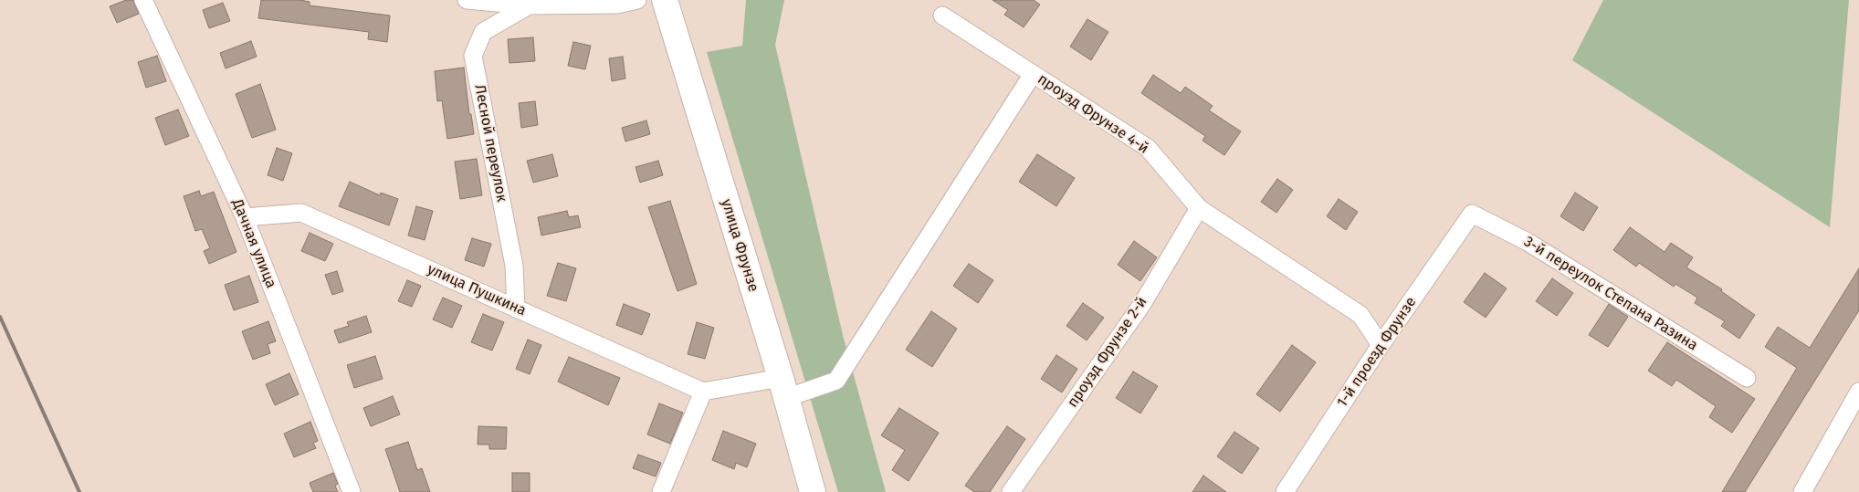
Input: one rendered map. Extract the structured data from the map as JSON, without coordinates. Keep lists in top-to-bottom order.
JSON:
{
  "streets": {
    "street": [
      "проузд Фрунзе 4-й",
      "Лесной переулок",
      "Дачная улица",
      "улица Фрунзе",
      "улица Пушкина",
      "3-й переулок Степана Разина",
      "проузд Фрунзе 2-й",
      "1-й проезд Фрунзе"
    ]
  },
  "crossings": [
    ["проузд Фрунзе 4-й", "проузд Фрунзе 2-й"],
    ["проузд Фрунзе 4-й", "1-й проезд Фрунзе"],
    ["Лесной переулок", "улица Пушкина"],
    ["Дачная улица", "улица Пушкина"],
    ["3-й переулок Степана Разина", "1-й проезд Фрунзе"]
  ]
}
